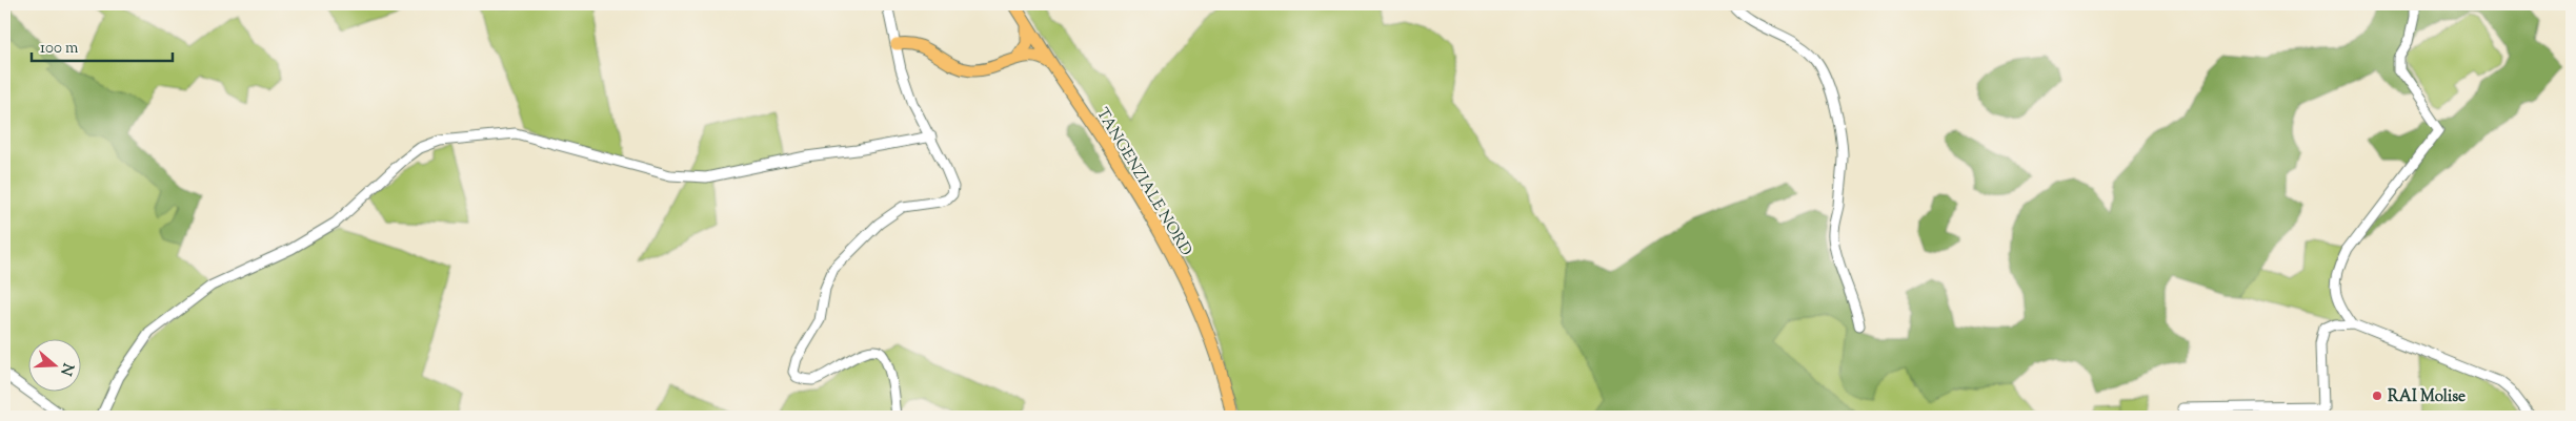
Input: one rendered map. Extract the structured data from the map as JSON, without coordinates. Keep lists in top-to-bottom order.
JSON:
{
  "streets": {
    "main road": ["TANGENZIALE NORD"]
  },
  "places": ["RAI Molise"],
  "scale_bar": "100 m",
  "north": "right"
}
